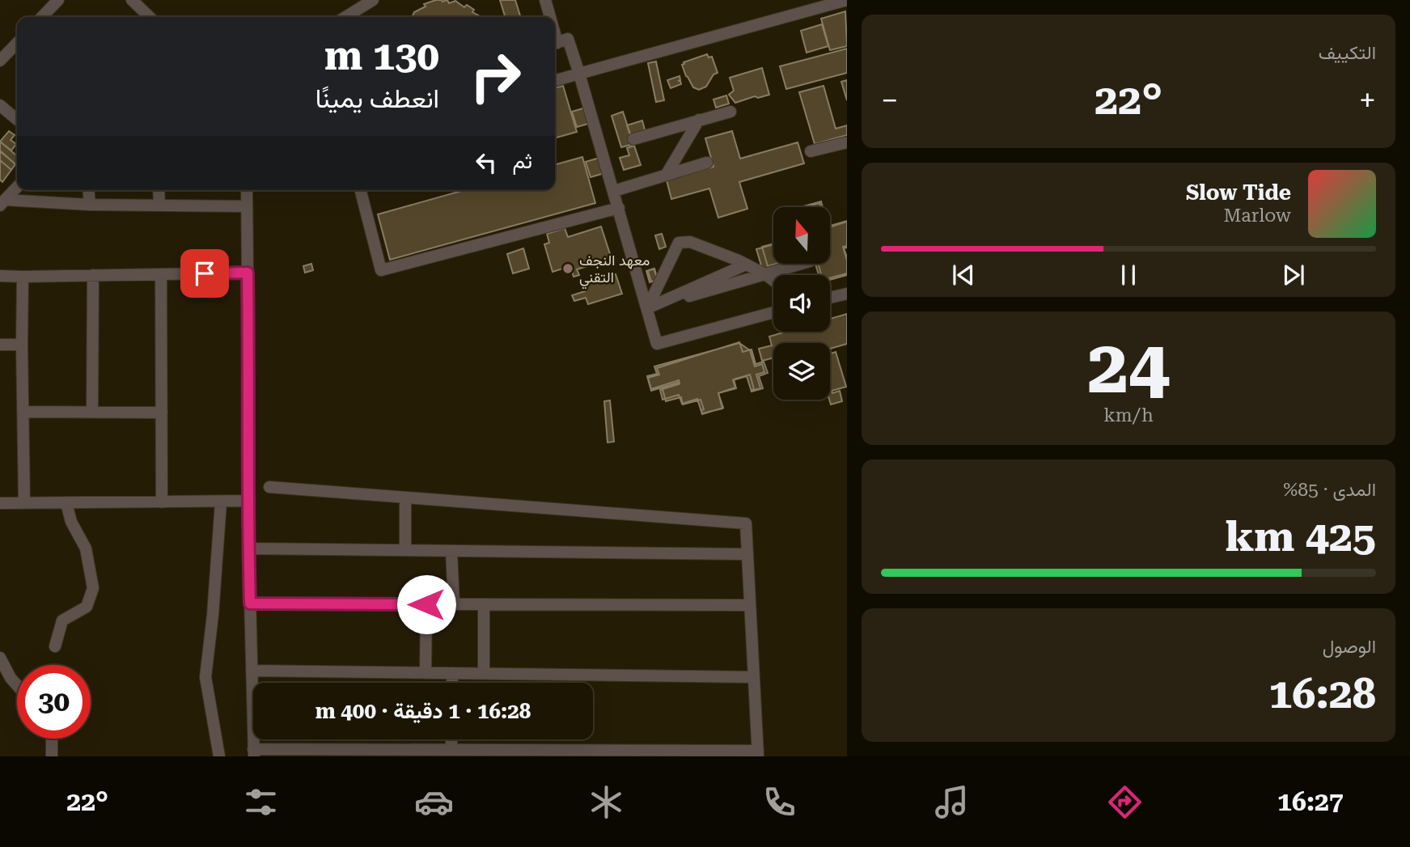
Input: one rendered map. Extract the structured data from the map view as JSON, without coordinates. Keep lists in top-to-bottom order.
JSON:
{
  "places": ["معهد النجف التقني"],
  "north": "top",
  "page": {
    "tile": [
      "التكييف",
      ["24", "km/h"],
      ["المدى · 85%", "425 km"],
      ["الوصول", "16:28"]
    ],
    "turn": ["130 m", "انعطف يمينًا"],
    "heat": ["−", "22°", "+"],
    "then": "ثم",
    "song": ["Slow Tide", "Marlow"],
    "limit": "30",
    "trip": "16:28 · 1 دقيقة · 400 m",
    "tabs": ["16:27", "22°"]
  }
}
